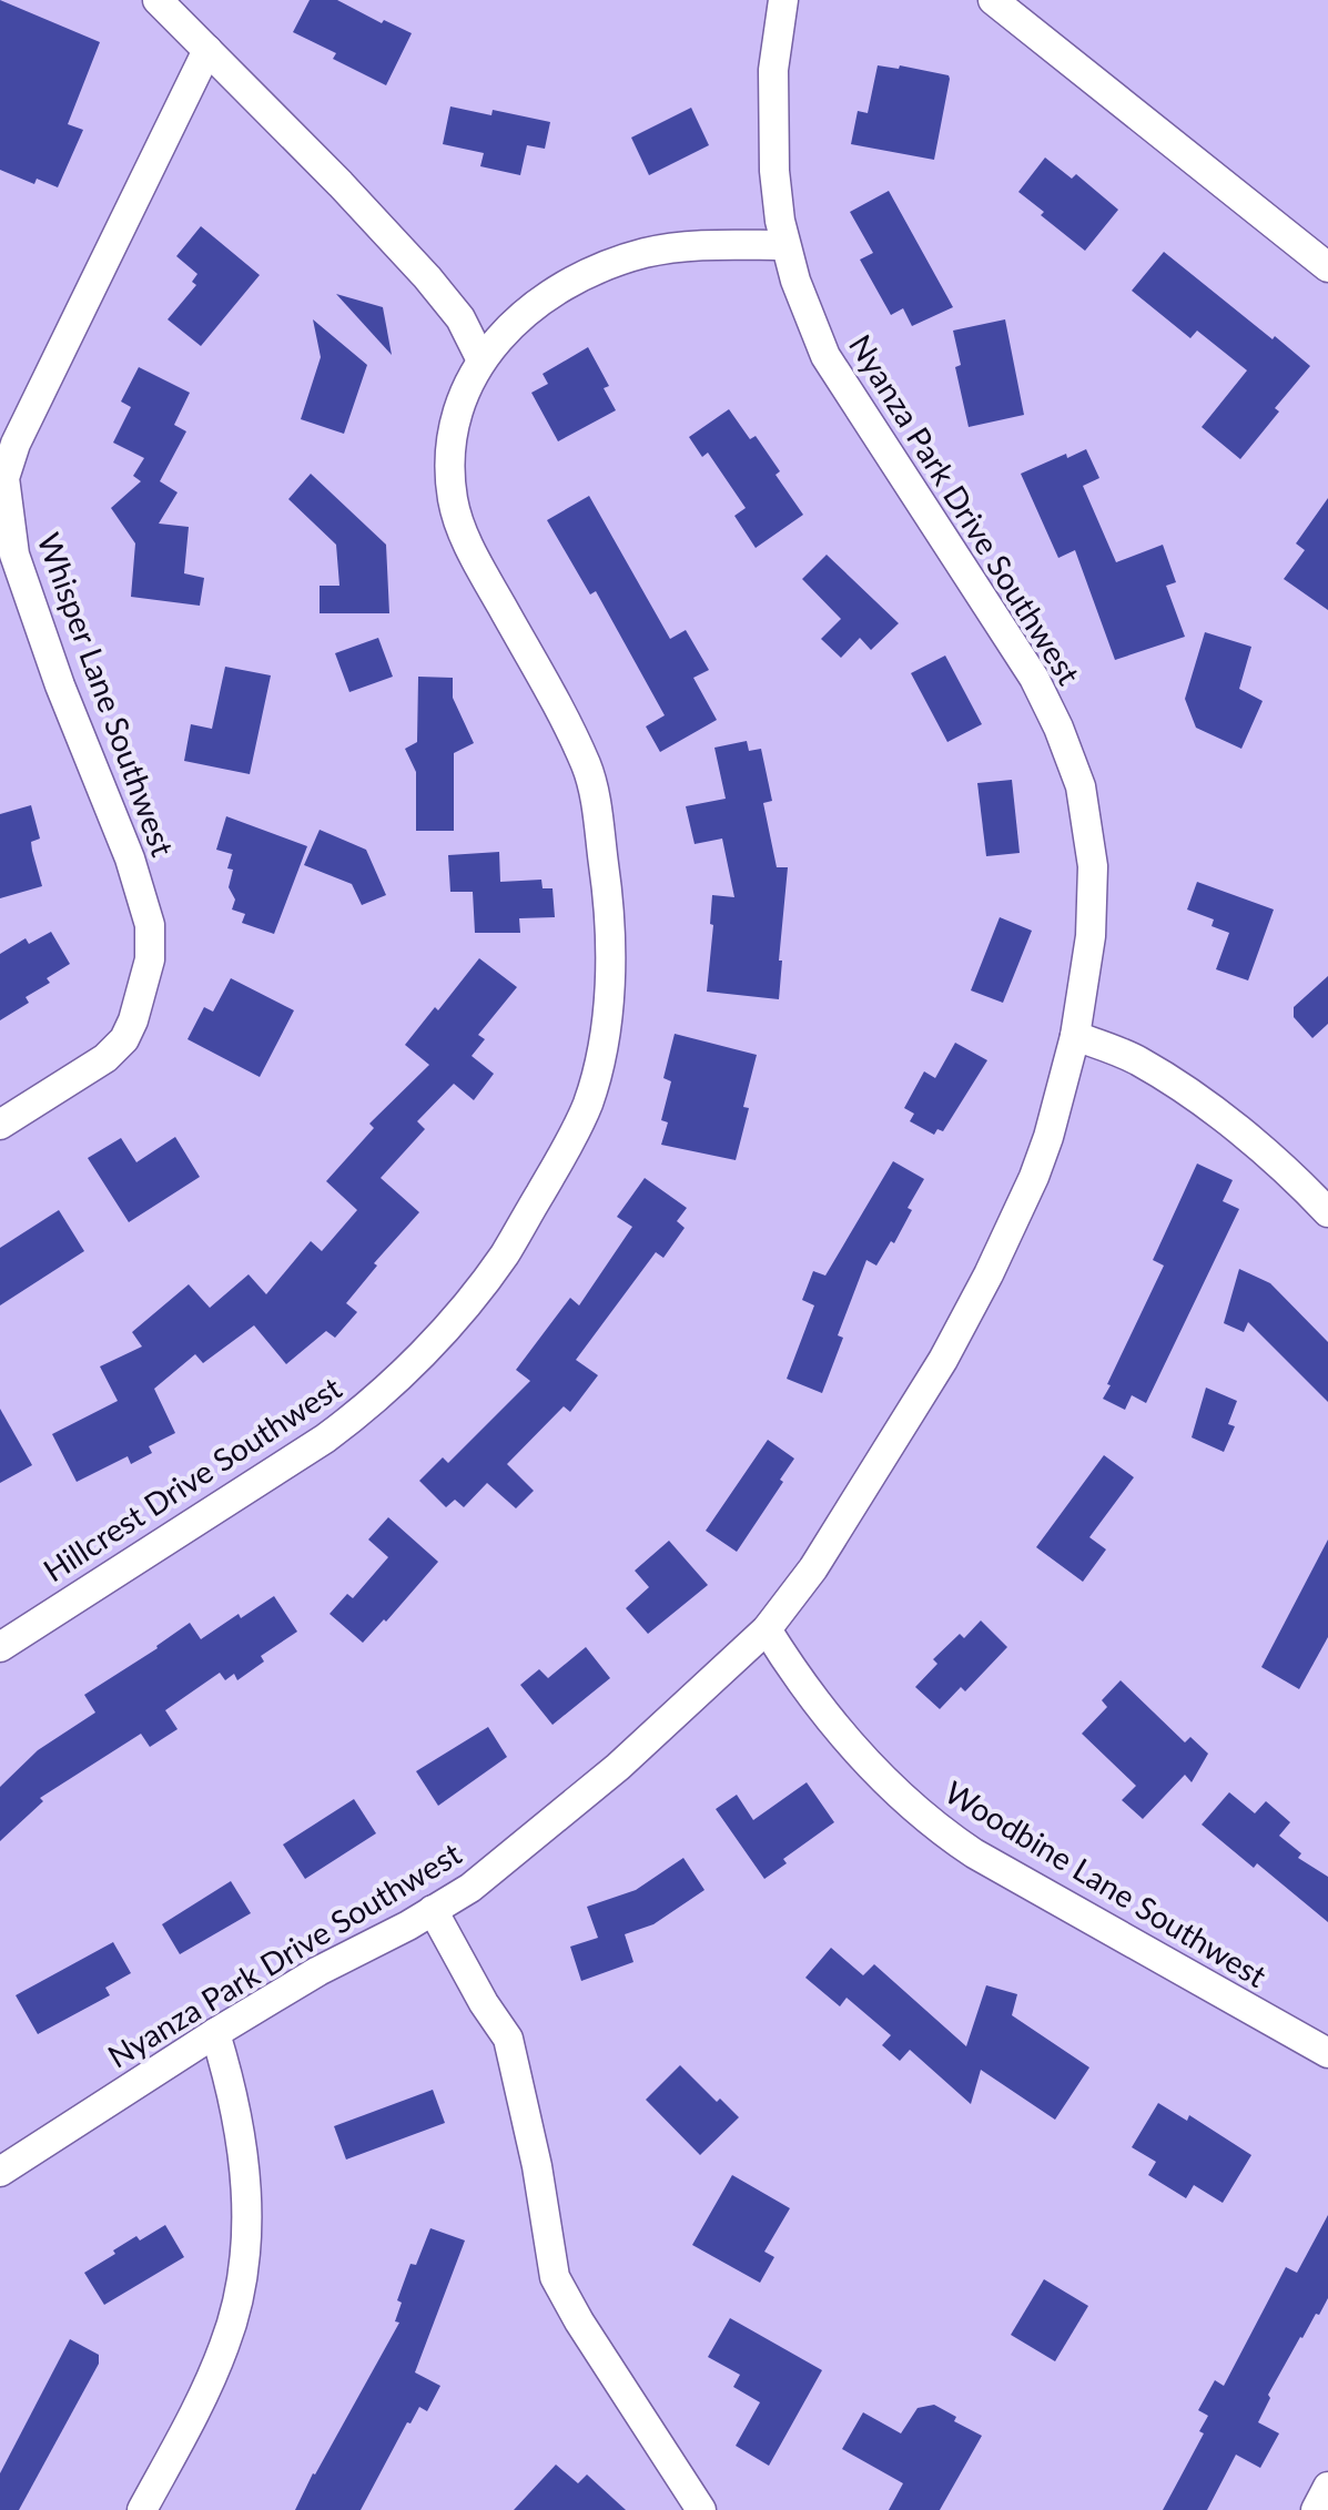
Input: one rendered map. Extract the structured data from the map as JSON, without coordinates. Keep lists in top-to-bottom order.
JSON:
{
  "streets": {
    "street": [
      "Nyanza Park Drive Southwest",
      "Whisper Lane Southwest",
      "Hillcrest Drive Southwest",
      "Woodbine Lane Southwest"
    ]
  },
  "crossings": [
    ["Nyanza Park Drive Southwest", "Hillcrest Drive Southwest"],
    ["Nyanza Park Drive Southwest", "Woodbine Lane Southwest"]
  ]
}
